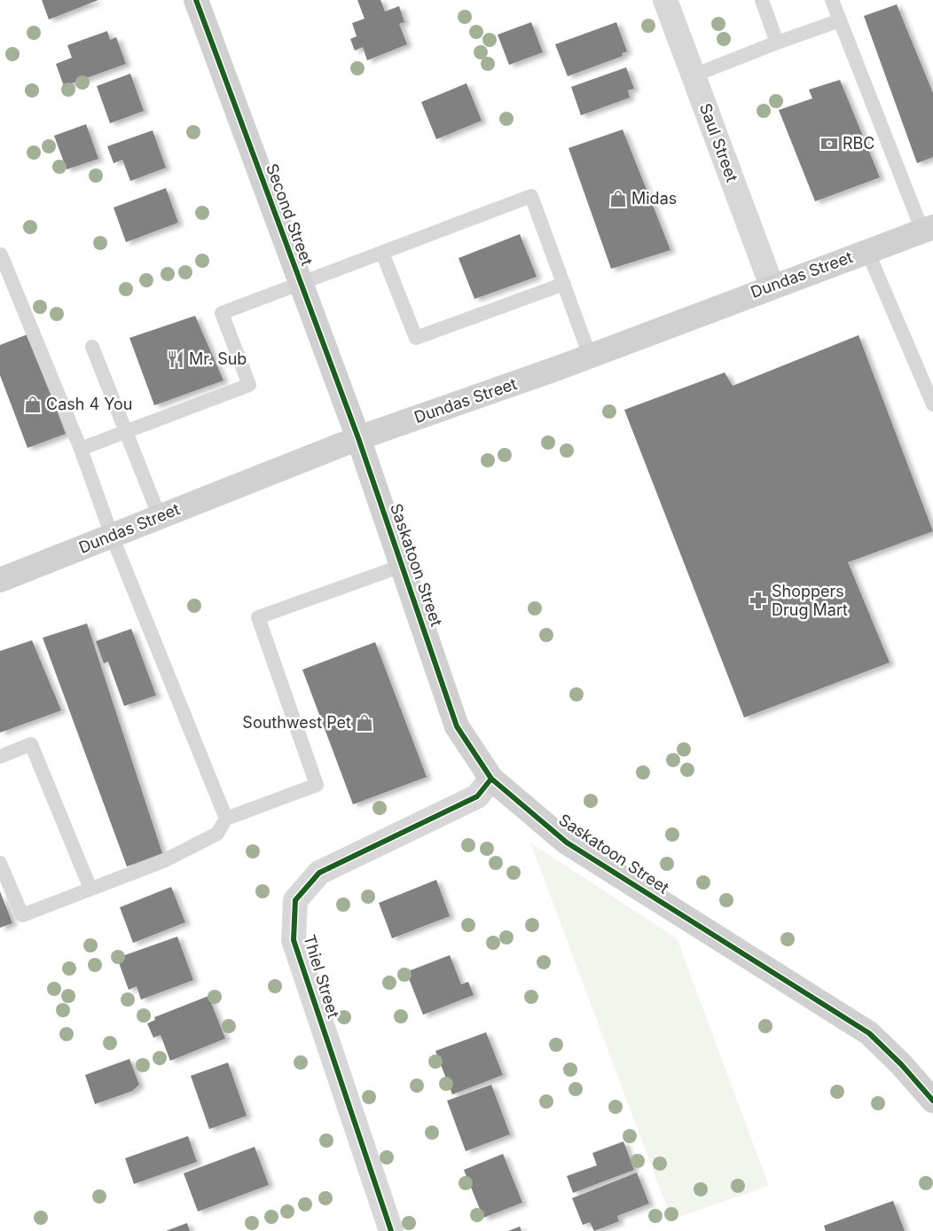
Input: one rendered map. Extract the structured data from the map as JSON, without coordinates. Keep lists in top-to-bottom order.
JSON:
{
  "streets": {
    "street": [
      "Saul Street",
      "Second Street",
      "Dundas Street",
      "Saskatoon Street",
      "Thiel Street"
    ]
  },
  "crossings": [
    ["Saul Street", "Dundas Street"],
    ["Second Street", "Dundas Street"],
    ["Second Street", "Saskatoon Street"],
    ["Dundas Street", "Saskatoon Street"],
    ["Saskatoon Street", "Thiel Street"]
  ],
  "places": {
    "bank": ["RBC"],
    "shop": ["Midas", "Cash 4 You", "Southwest Pet"],
    "restaurant": ["Mr. Sub"],
    "pharmacy": ["Shoppers Drug Mart"]
  }
}
